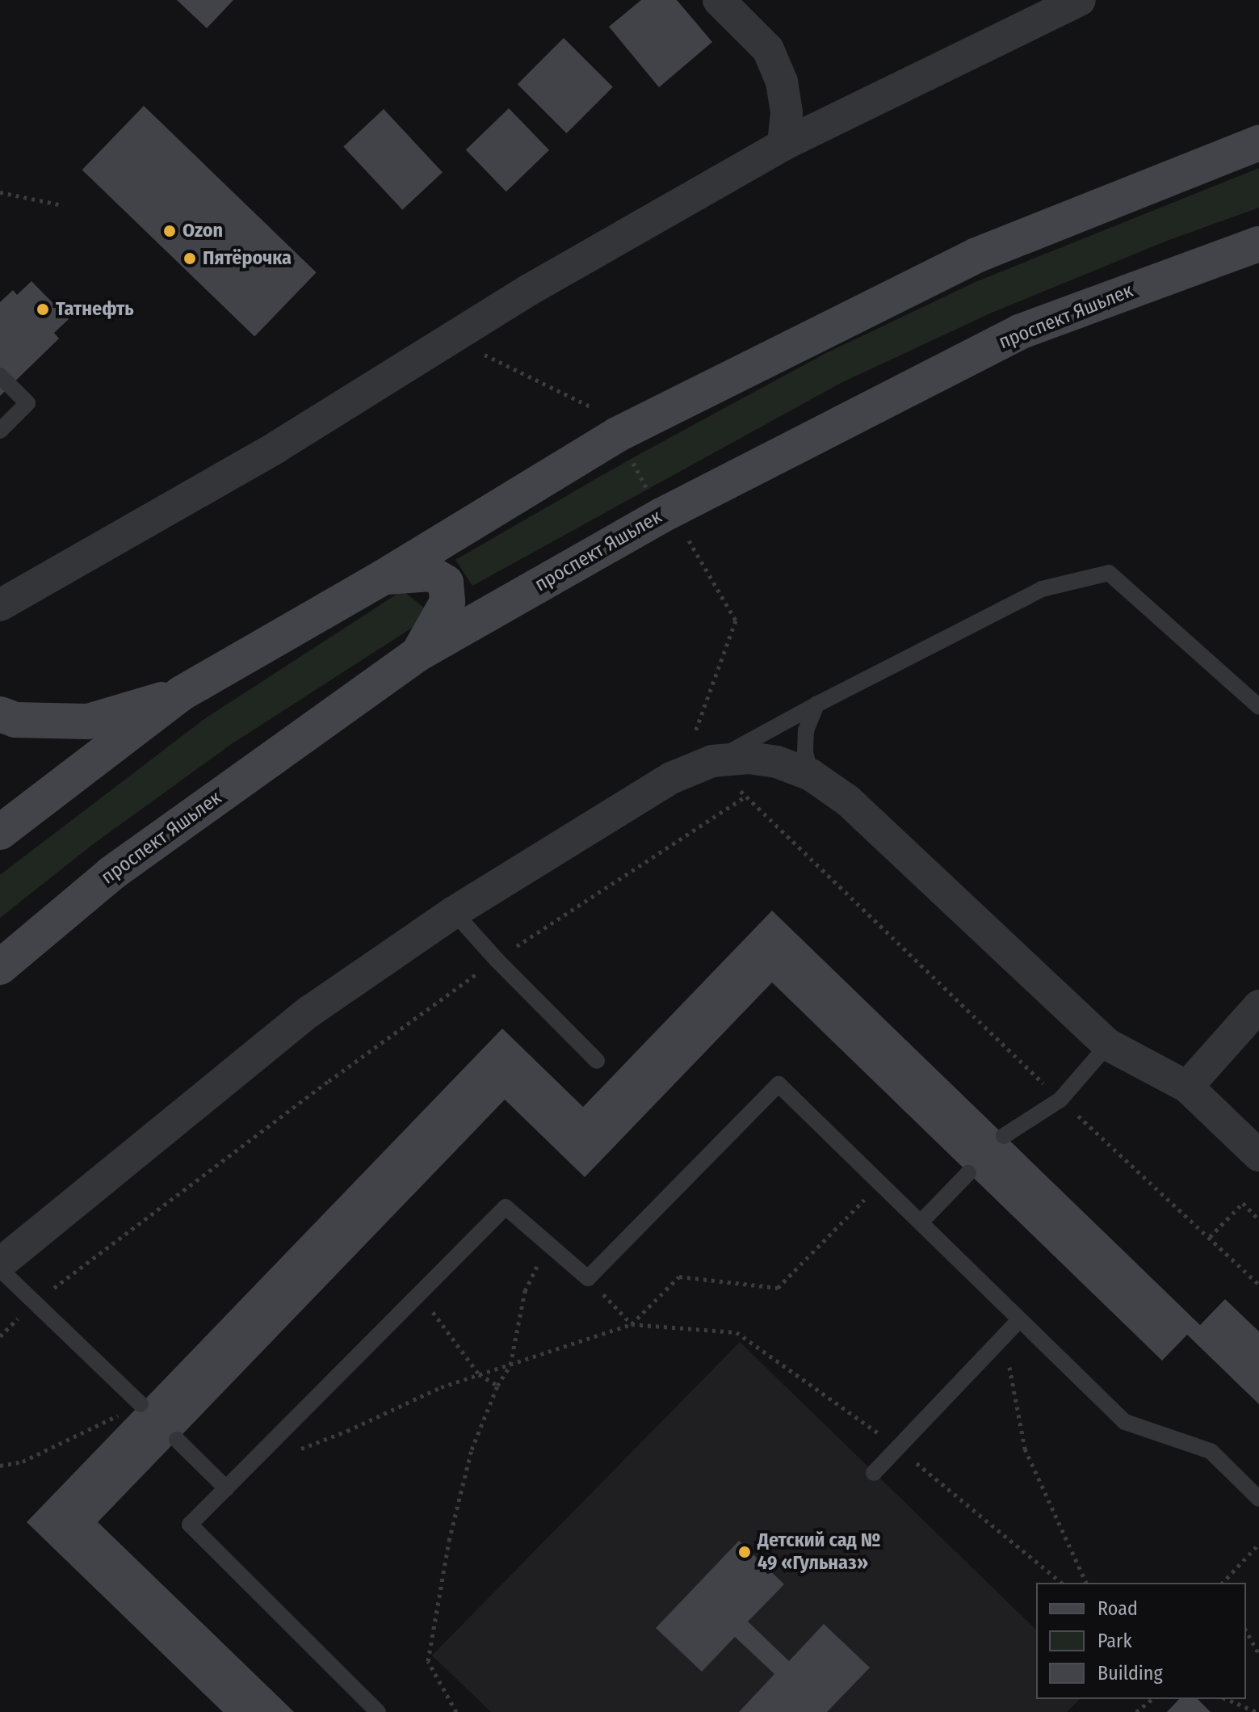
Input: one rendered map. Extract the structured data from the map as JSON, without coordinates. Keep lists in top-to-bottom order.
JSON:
{
  "streets": {
    "main road": ["проспект Яшьлек"]
  },
  "places": [
    "Ozon",
    "Пятёрочка",
    "Татнефть",
    "Детский сад № 49 «Гульназ»"
  ],
  "legend": ["Road", "Park", "Building"]
}
